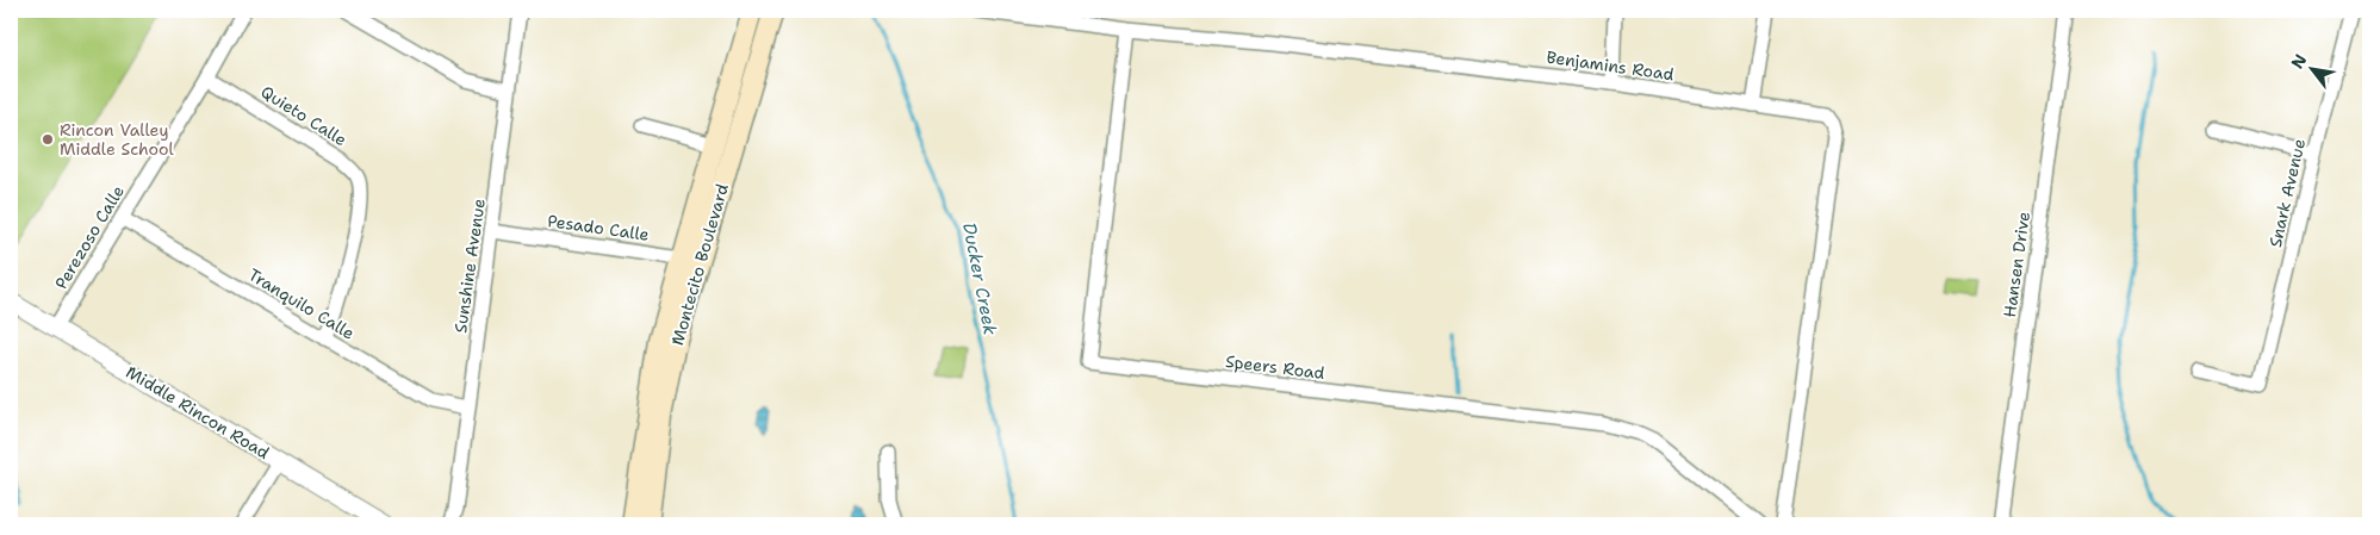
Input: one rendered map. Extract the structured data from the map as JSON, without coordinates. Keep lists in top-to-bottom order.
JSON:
{
  "streets": {
    "main road": ["Montecito Boulevard"],
    "street": [
      "Benjamins Road",
      "Quieto Calle",
      "Snark Avenue",
      "Pesado Calle",
      "Perezoso Calle",
      "Hansen Drive",
      "Sunshine Avenue",
      "Tranquilo Calle",
      "Speers Road",
      "Middle Rincon Road"
    ]
  },
  "crossings": [
    ["Benjamins Road", "Speers Road"],
    ["Quieto Calle", "Perezoso Calle"],
    ["Quieto Calle", "Tranquilo Calle"],
    ["Pesado Calle", "Montecito Boulevard"],
    ["Pesado Calle", "Sunshine Avenue"],
    ["Perezoso Calle", "Tranquilo Calle"],
    ["Perezoso Calle", "Middle Rincon Road"],
    ["Sunshine Avenue", "Tranquilo Calle"]
  ],
  "water": ["Ducker Creek"],
  "places": ["Rincon Valley Middle School"],
  "north": "top left"
}
